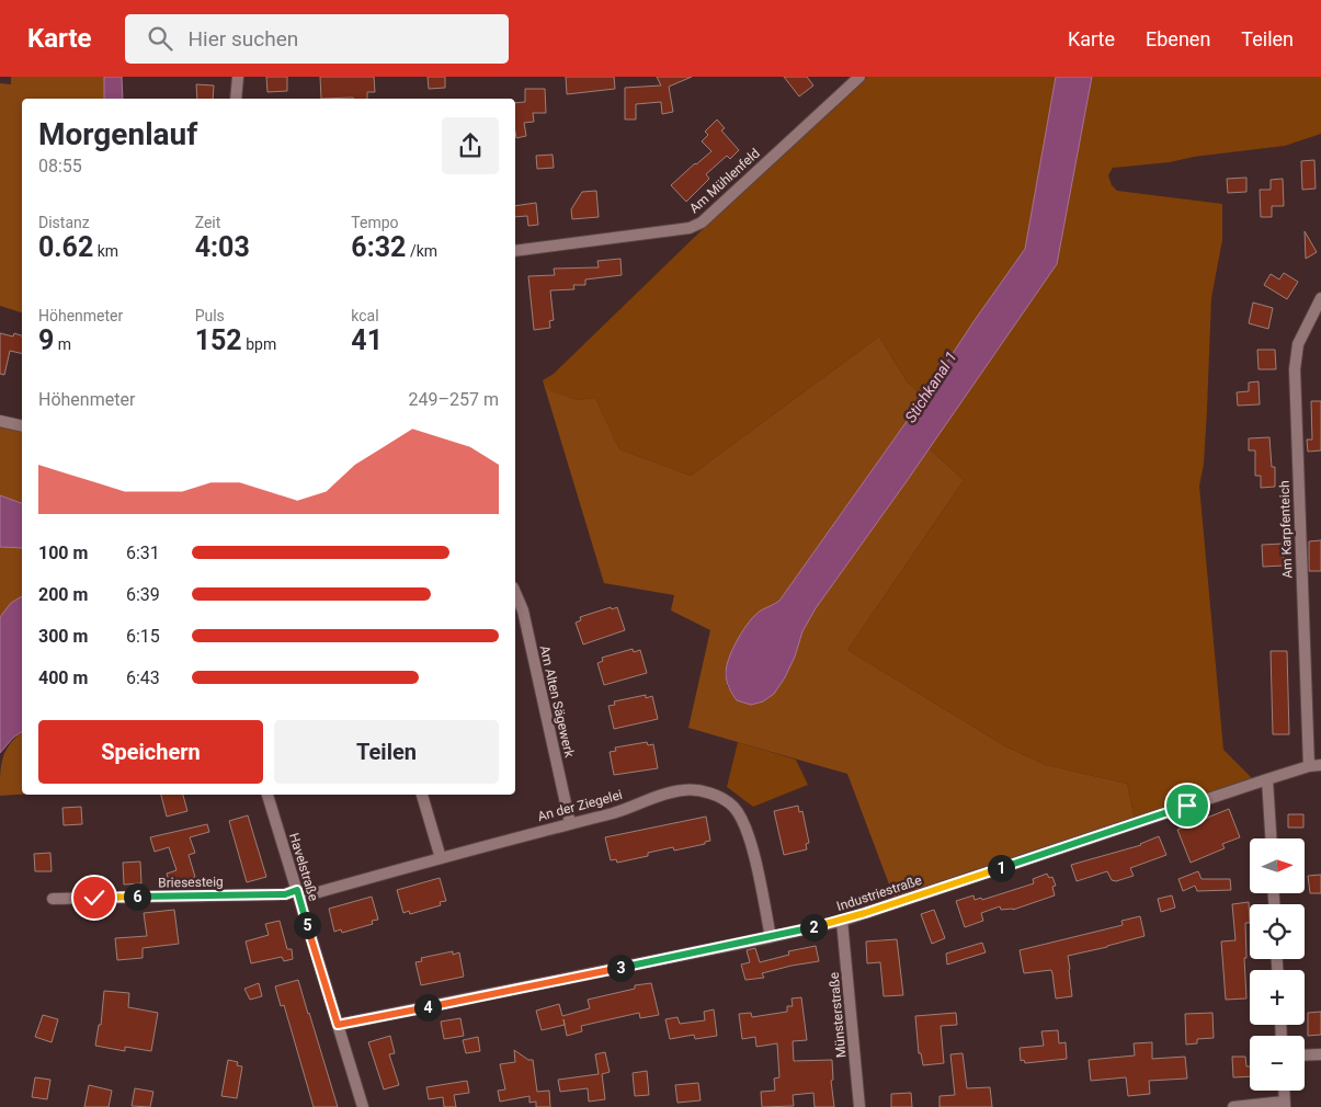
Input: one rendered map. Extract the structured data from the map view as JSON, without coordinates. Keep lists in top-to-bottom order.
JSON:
{
  "streets": {
    "street": [
      "Am Mühlenfeld",
      "Am Karpfenteich",
      "Am Alten Sägewerk",
      "An der Ziegelei",
      "Havelstraße",
      "Briesesteig",
      "Industriestraße",
      "Münsterstraße"
    ]
  },
  "crossings": [
    ["Am Karpfenteich", "Industriestraße"],
    ["Am Alten Sägewerk", "An der Ziegelei"],
    ["An der Ziegelei", "Havelstraße"],
    ["An der Ziegelei", "Briesesteig"],
    ["An der Ziegelei", "Industriestraße"],
    ["Havelstraße", "Briesesteig"],
    ["Havelstraße", "Industriestraße"],
    ["Industriestraße", "Münsterstraße"]
  ],
  "water": ["Stichkanal 1"],
  "north": "right",
  "page": {
    "header": "Karte",
    "search": "Hier suchen",
    "nav": ["Karte", "Ebenen", "Teilen"],
    "heading": ["Morgenlauf", "08:55"],
    "stats": [
      ["Distanz", "0.62 km"],
      ["Zeit", "4:03"],
      ["Tempo", "6:32 /km"],
      ["Höhenmeter", "9 m"],
      ["Puls", "152 bpm"],
      ["kcal", "41"]
    ],
    "chart": ["Höhenmeter", "249–257 m"],
    "list": [
      {
        "name": "100 m",
        "note": "6:31"
      },
      {
        "name": "200 m",
        "note": "6:39"
      },
      {
        "name": "300 m",
        "note": "6:15"
      },
      {
        "name": "400 m",
        "note": "6:43"
      }
    ],
    "buttons": ["Speichern", "Teilen"],
    "map_buttons": ["+", "−"],
    "pins": [
      "1",
      "6",
      "5",
      "2",
      "3",
      "4"
    ]
  }
}
